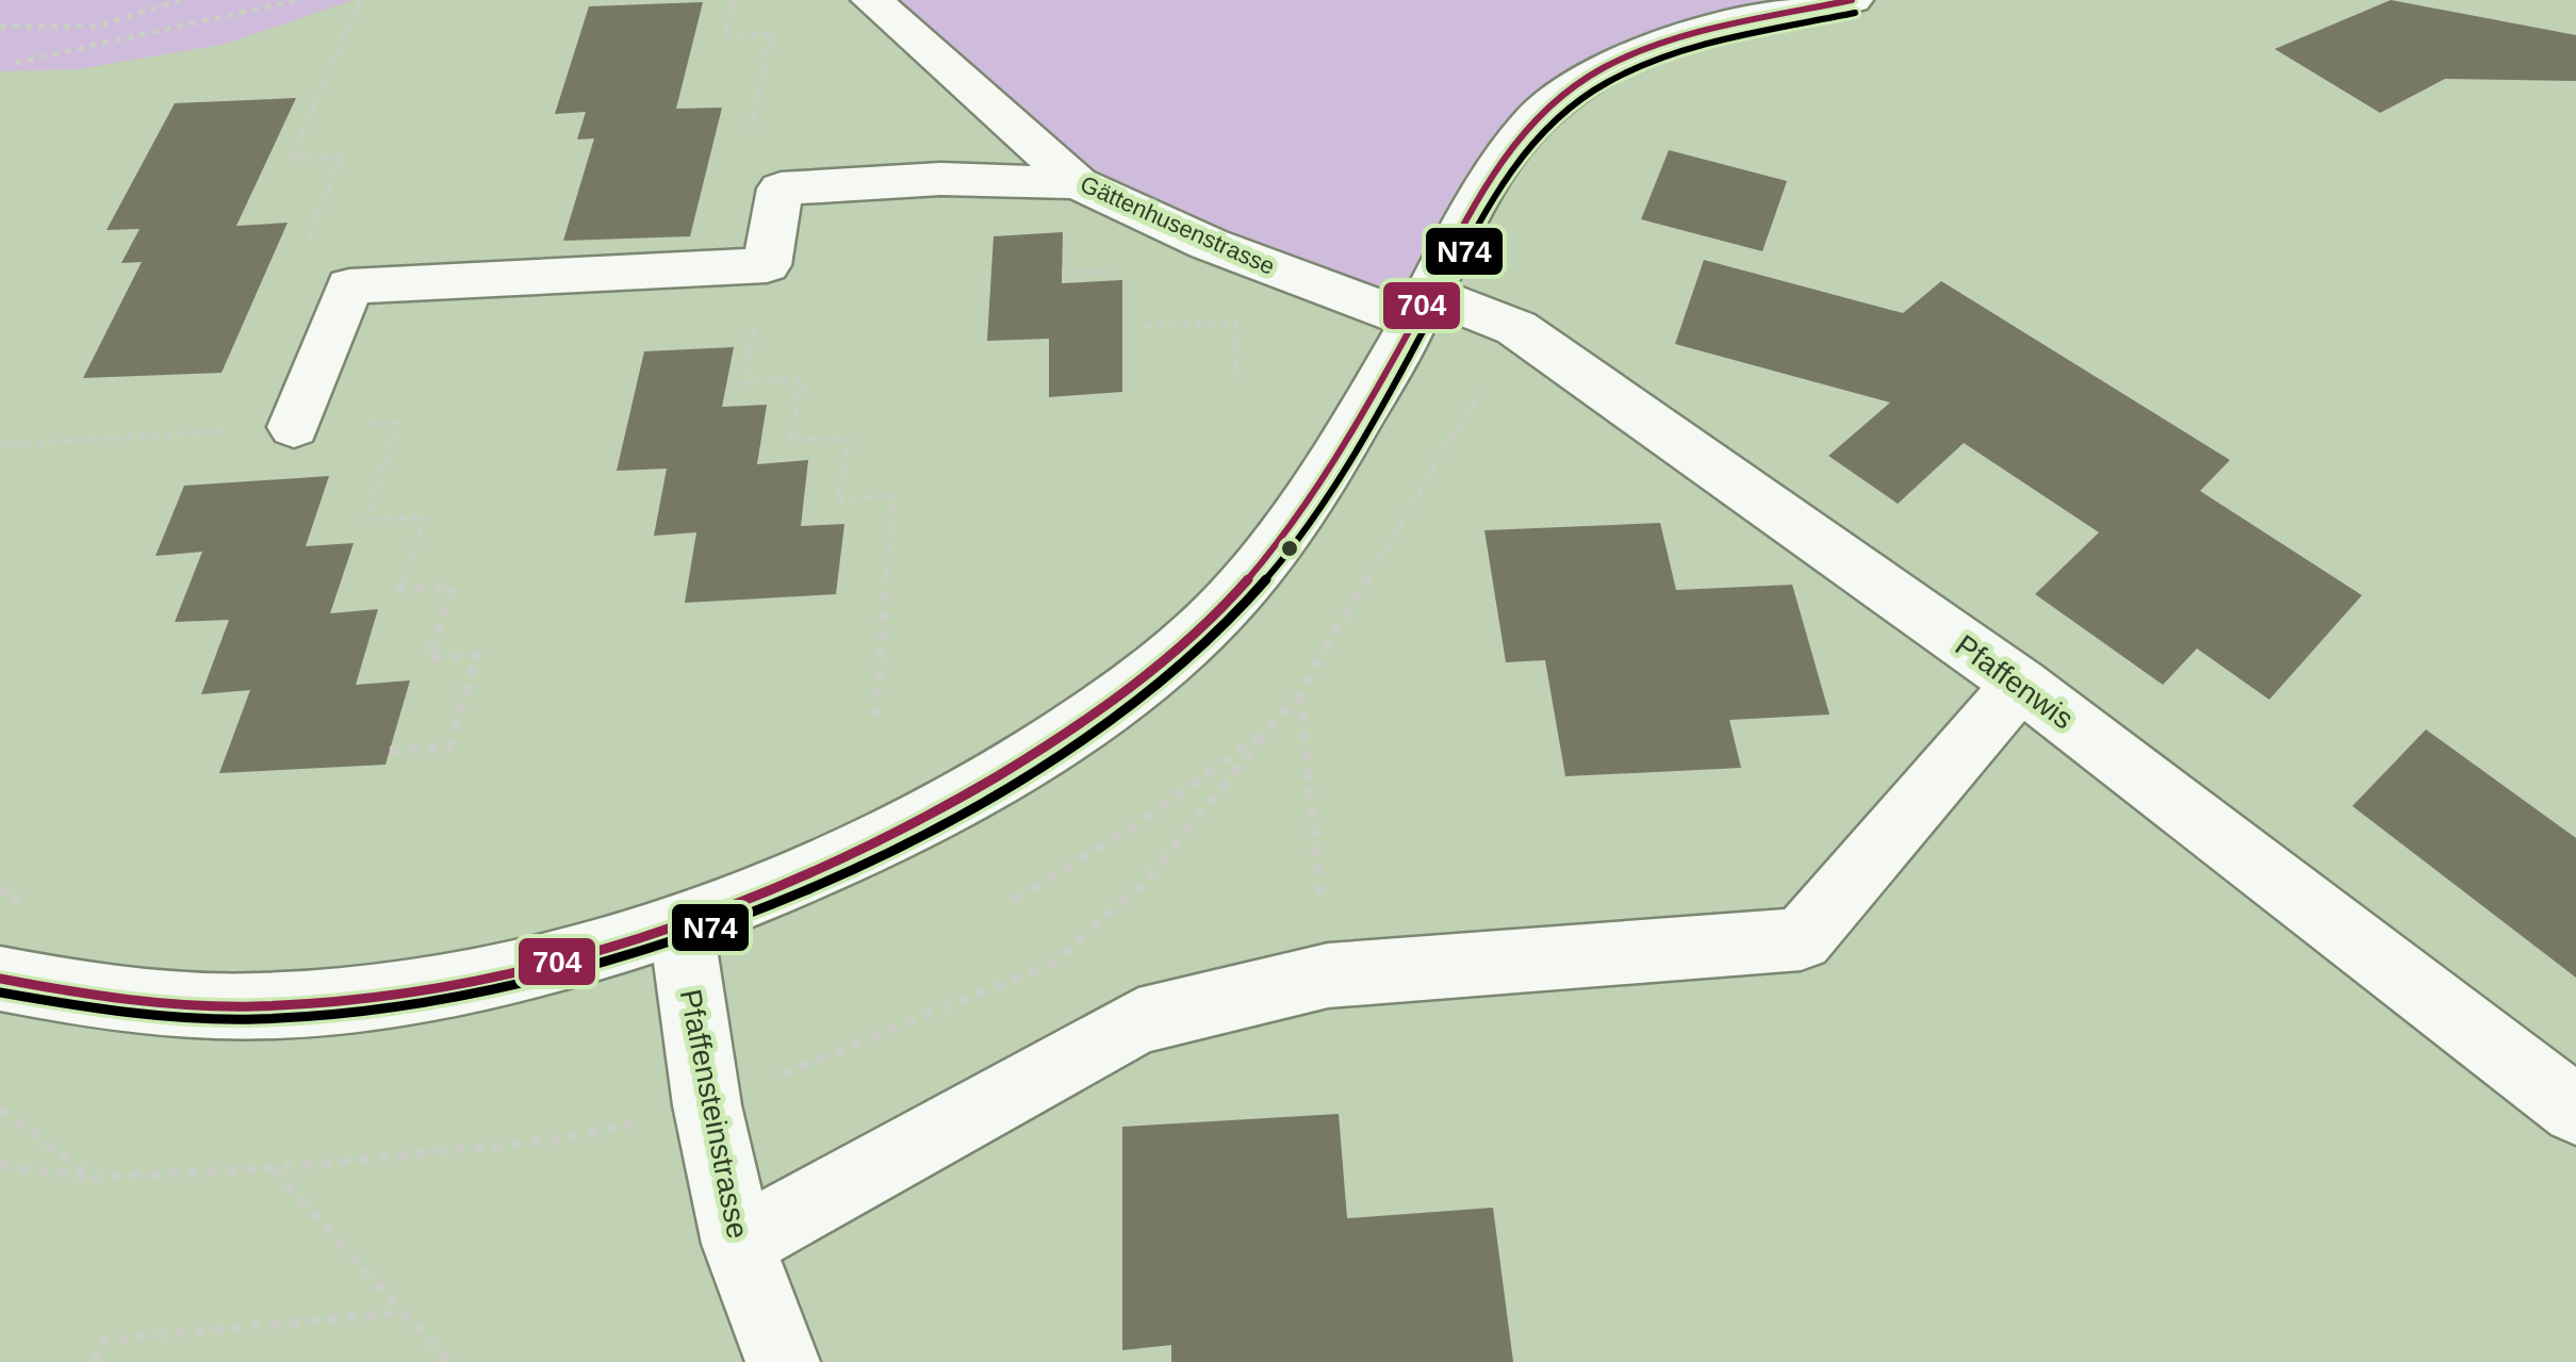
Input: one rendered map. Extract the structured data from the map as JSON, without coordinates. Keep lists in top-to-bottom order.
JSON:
{
  "streets": {
    "street": ["Gättenhusenstrasse", "Pfaffenwis", "Pfaffensteinstrasse"]
  },
  "crossings": [
    ["Gättenhusenstrasse", "Pfaffenwis"]
  ],
  "lines": ["transit line 704", "transit line N74"]
}
